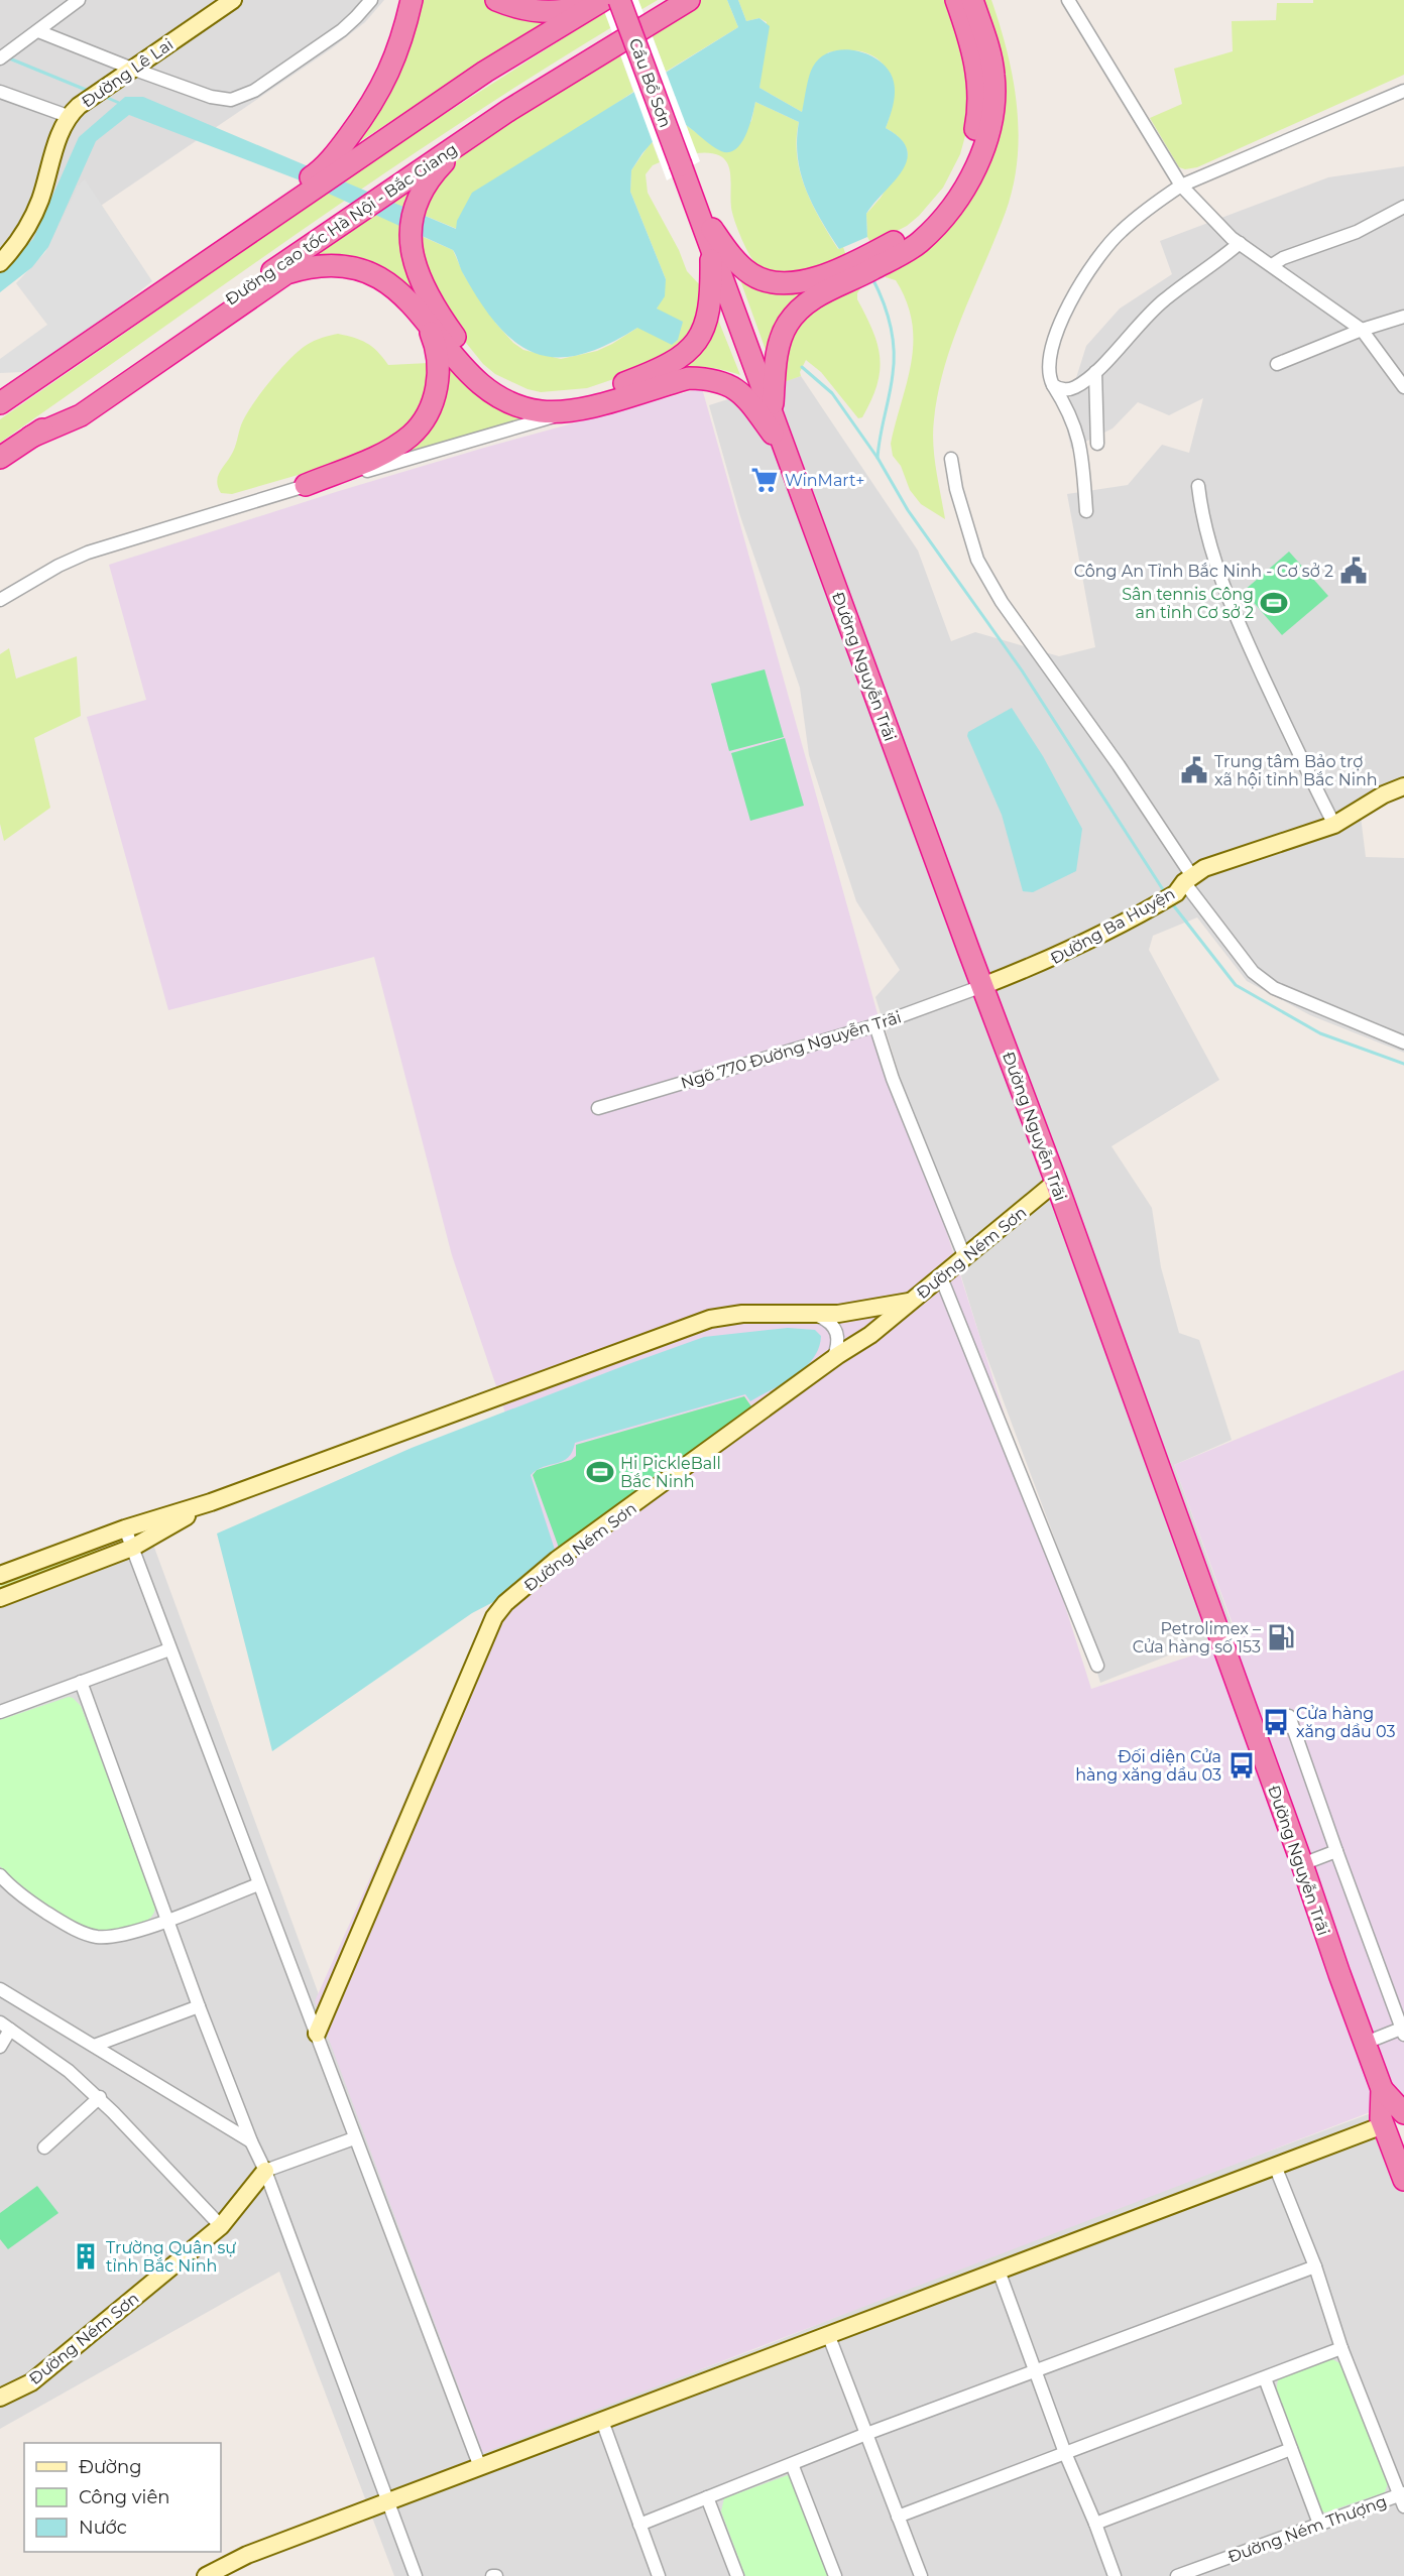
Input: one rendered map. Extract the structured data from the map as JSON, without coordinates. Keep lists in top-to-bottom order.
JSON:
{
  "streets": {
    "highway": ["Cầu Bồ Sơn", "Đường cao tốc Hà Nội - Bắc Giang", "Đường Nguyễn Trãi"],
    "street": [
      "Đường Lê Lai",
      "Đường Ba Huyện",
      "Ngõ 770 Đường Nguyễn Trãi",
      "Đường Ném Sơn",
      "Đường Ném Thượng"
    ]
  },
  "crossings": [
    ["Cầu Bồ Sơn", "Đường Nguyễn Trãi"],
    ["Đường Nguyễn Trãi", "Đường Ba Huyện"],
    ["Đường Nguyễn Trãi", "Ngõ 770 Đường Nguyễn Trãi"],
    ["Đường Nguyễn Trãi", "Đường Ném Sơn"],
    ["Đường Ba Huyện", "Ngõ 770 Đường Nguyễn Trãi"]
  ],
  "places": {
    "supermarket": ["WinMart+"],
    "public building": ["Công An Tỉnh Bắc Ninh - Cơ sở 2", "Trung tâm Bảo trợ xã hội tỉnh Bắc Ninh"],
    "sports": ["Sân tennis Công an tỉnh Cơ sở 2", "Hi PickleBall Bắc Ninh"],
    "fuel station": ["Petrolimex – Cửa hàng số 153"],
    "bus stop": ["Cửa hàng xăng dầu 03", "Đối diện Cửa hàng xăng dầu 03"],
    "building": ["Trường Quân sự tỉnh Bắc Ninh"]
  },
  "legend": ["Đường", "Công viên", "Nước"]
}
